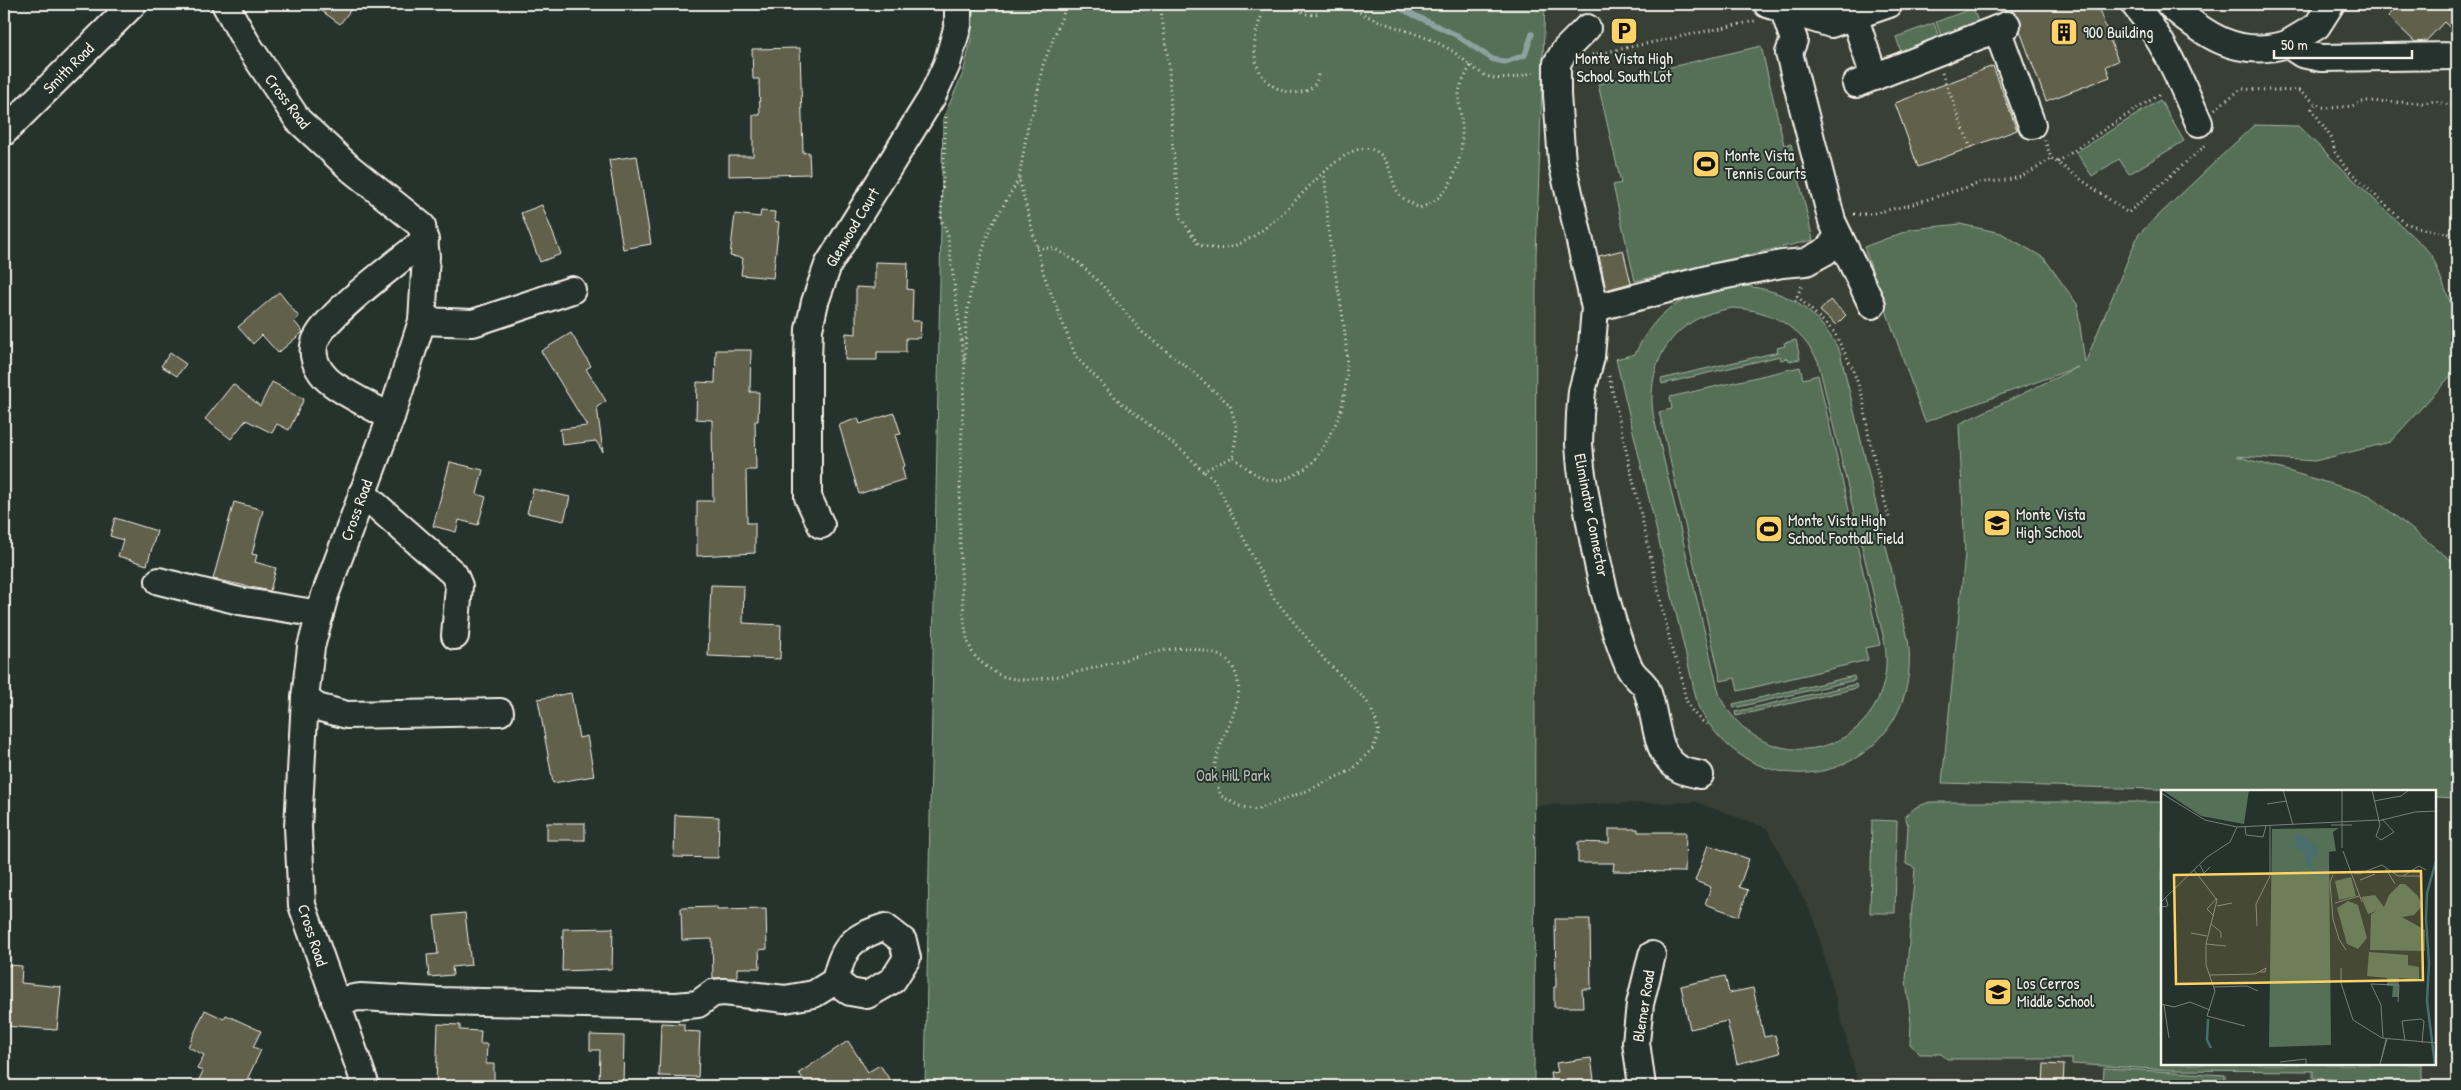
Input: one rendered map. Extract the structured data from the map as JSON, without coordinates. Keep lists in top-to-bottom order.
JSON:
{
  "streets": {
    "street": [
      "Smith Road",
      "Cross Road",
      "Glenwood Court",
      "Eliminator Connector",
      "Blemer Road"
    ]
  },
  "parks": ["Oak Hill Park"],
  "places": {
    "parking": ["Monte Vista High School South Lot"],
    "building": ["900 Building"],
    "sports": ["Monte Vista Tennis Courts", "Monte Vista High School Football Field"],
    "school or university": ["Monte Vista High School", "Los Cerros Middle School"]
  },
  "scale_bar": "50 m"
}
